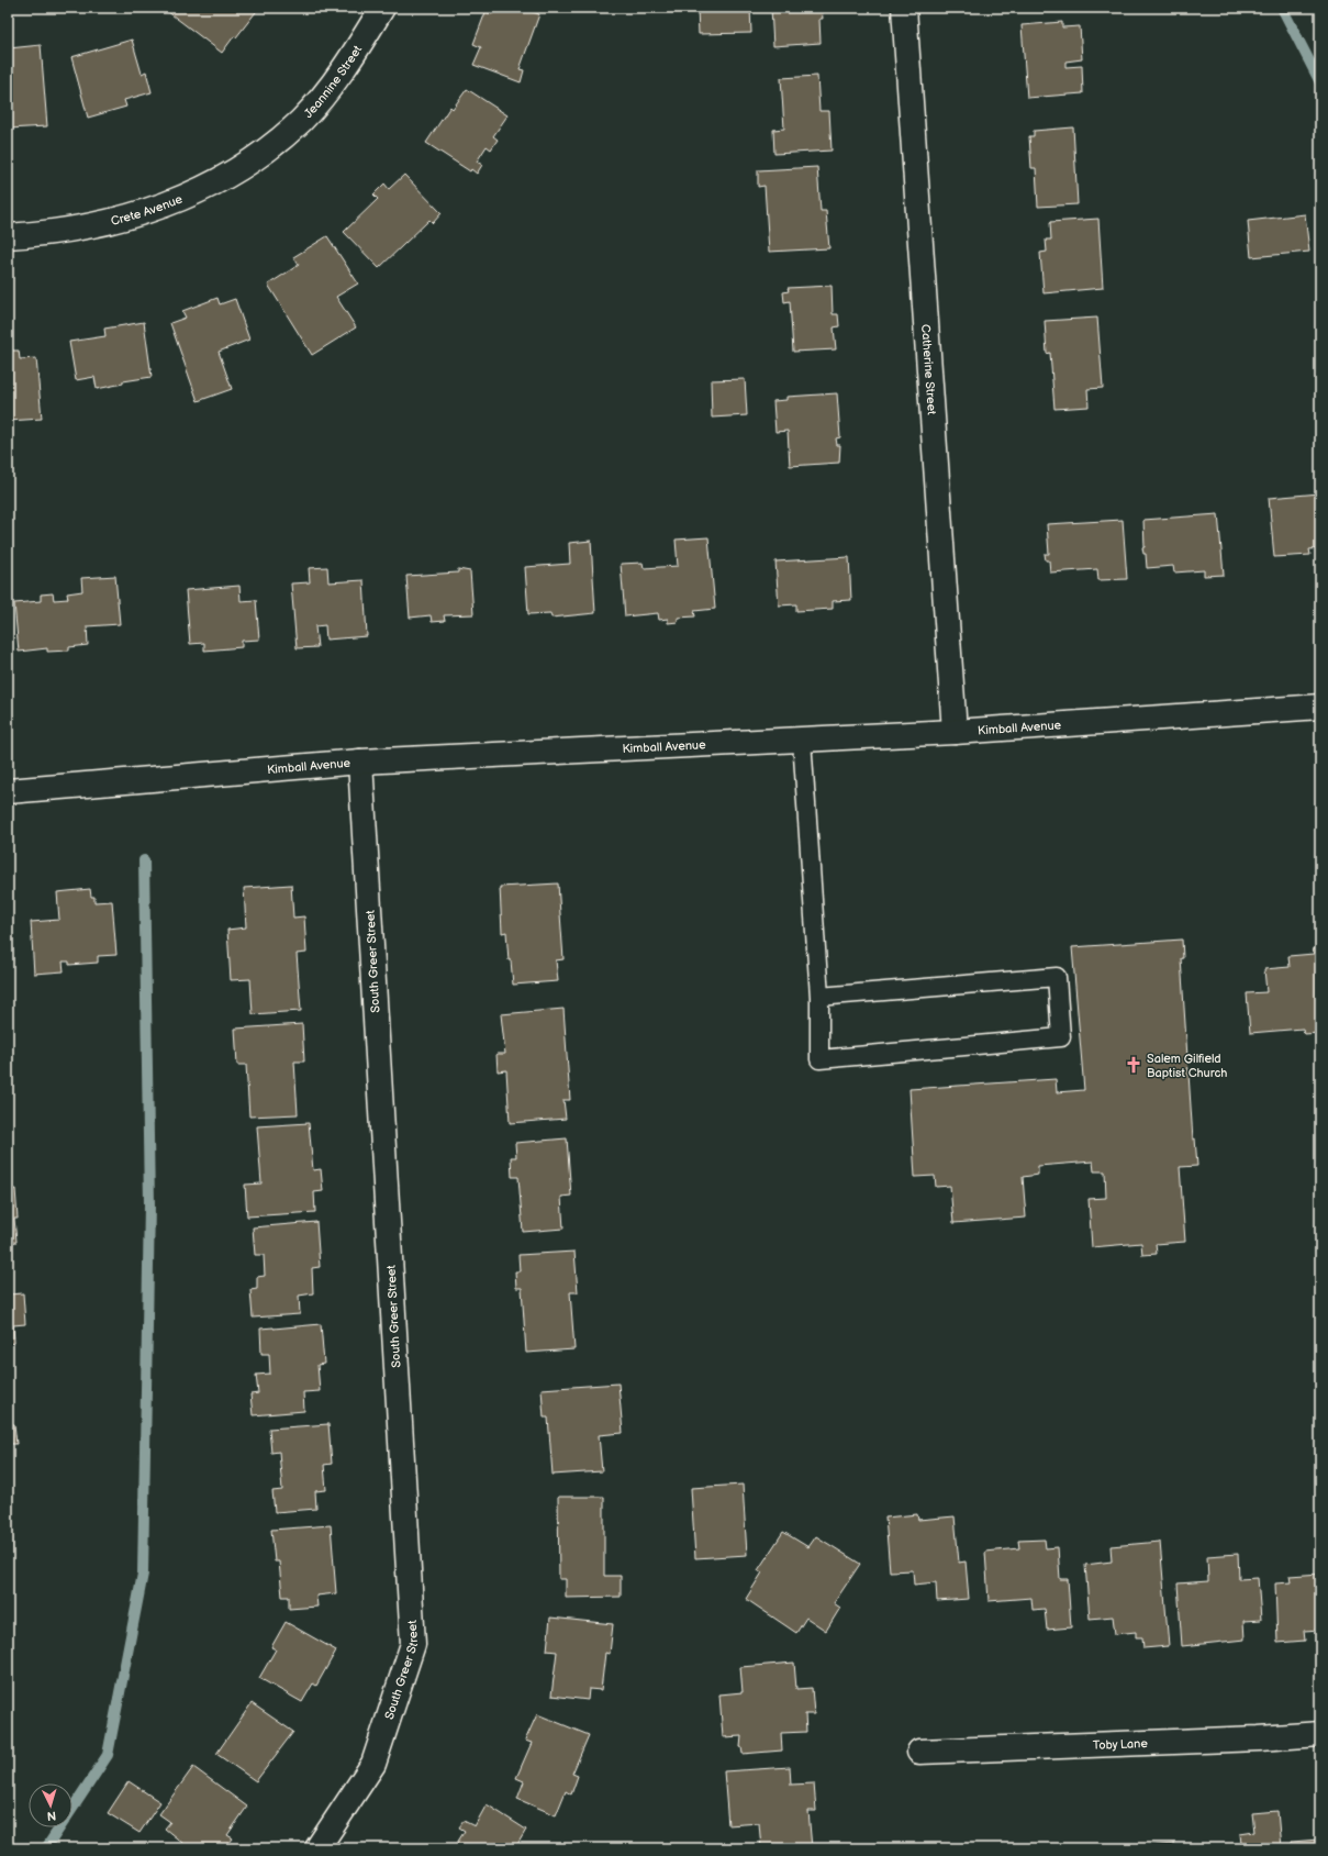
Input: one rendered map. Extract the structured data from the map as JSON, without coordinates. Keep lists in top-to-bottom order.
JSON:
{
  "streets": {
    "street": [
      "Jeannine Street",
      "Crete Avenue",
      "Catherine Street",
      "Kimball Avenue",
      "South Greer Street",
      "Toby Lane"
    ]
  },
  "crossings": [
    ["Jeannine Street", "Crete Avenue"],
    ["Catherine Street", "Kimball Avenue"],
    ["Kimball Avenue", "South Greer Street"]
  ],
  "places": {
    "church": ["Salem Gilfield Baptist Church"]
  },
  "north": "bottom"
}
